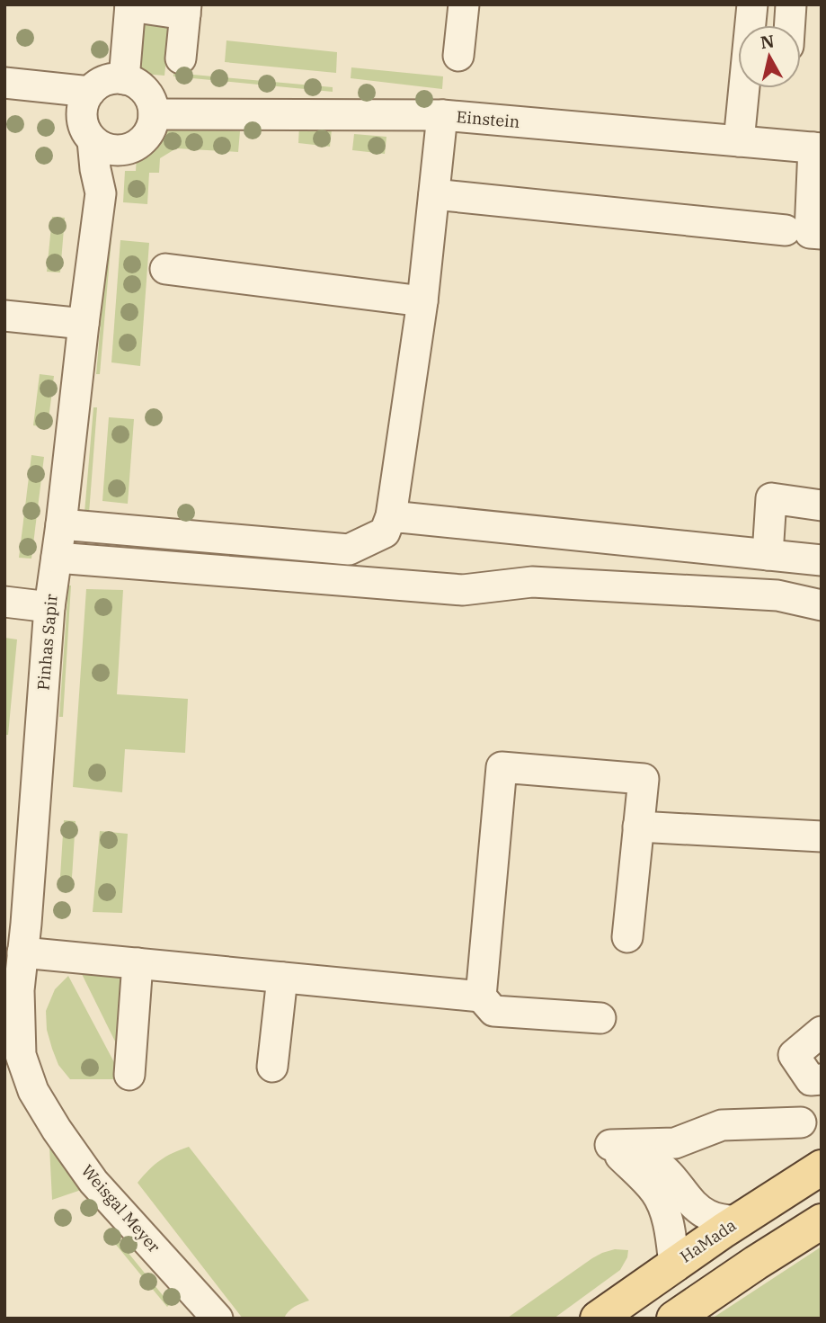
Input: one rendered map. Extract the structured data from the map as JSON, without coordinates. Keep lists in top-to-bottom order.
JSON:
{
  "streets": {
    "main road": ["HaMada"],
    "street": ["Einstein", "Pinhas Sapir", "Weisgal Meyer"]
  },
  "crossings": [
    ["Einstein", "Pinhas Sapir"],
    ["Pinhas Sapir", "Weisgal Meyer"]
  ],
  "north": "top"
}
